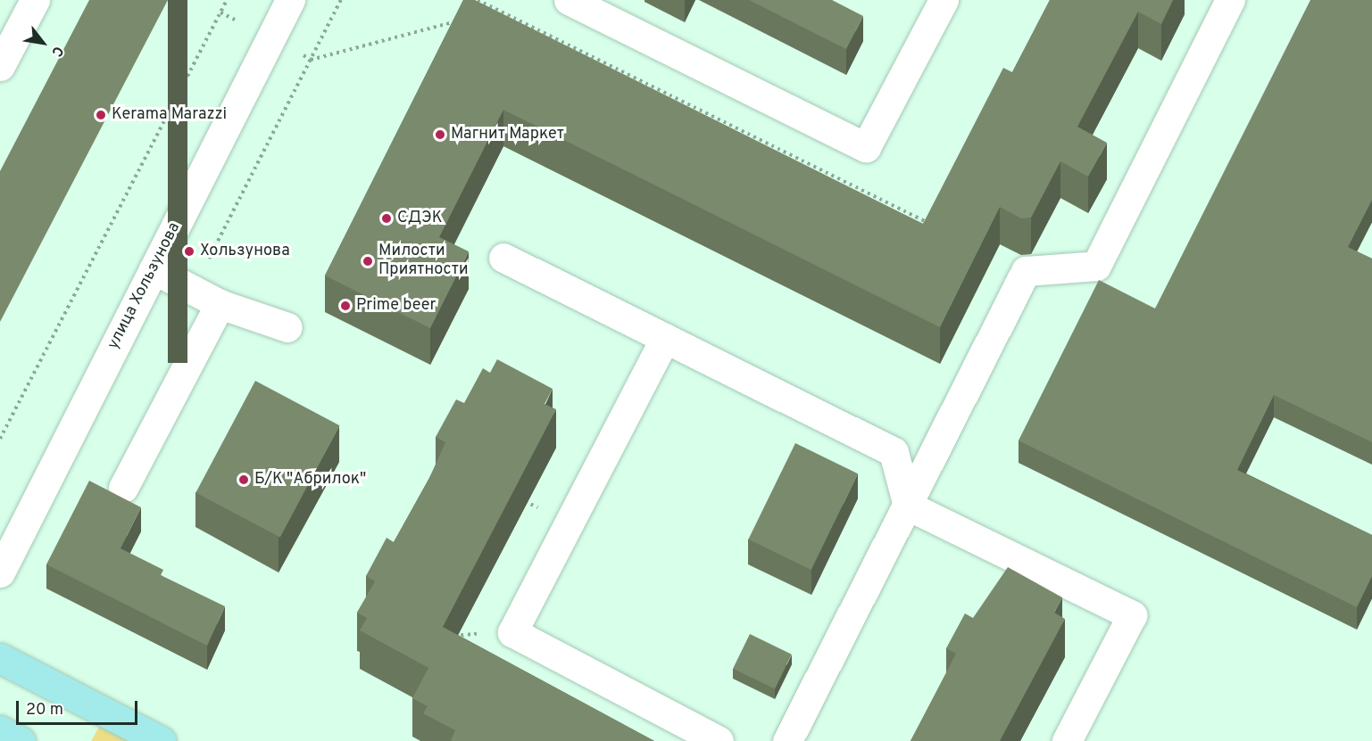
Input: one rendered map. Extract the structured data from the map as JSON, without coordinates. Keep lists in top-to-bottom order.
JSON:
{
  "streets": {
    "street": ["улица Хользунова"]
  },
  "places": [
    "Kerama Marazzi",
    "Магнит Маркет",
    "СДЭК",
    "Хользунова",
    "Милости Приятности",
    "Prime beer",
    "Б/К \"Абрилок\""
  ],
  "scale_bar": "20 m",
  "north": "bottom right"
}
